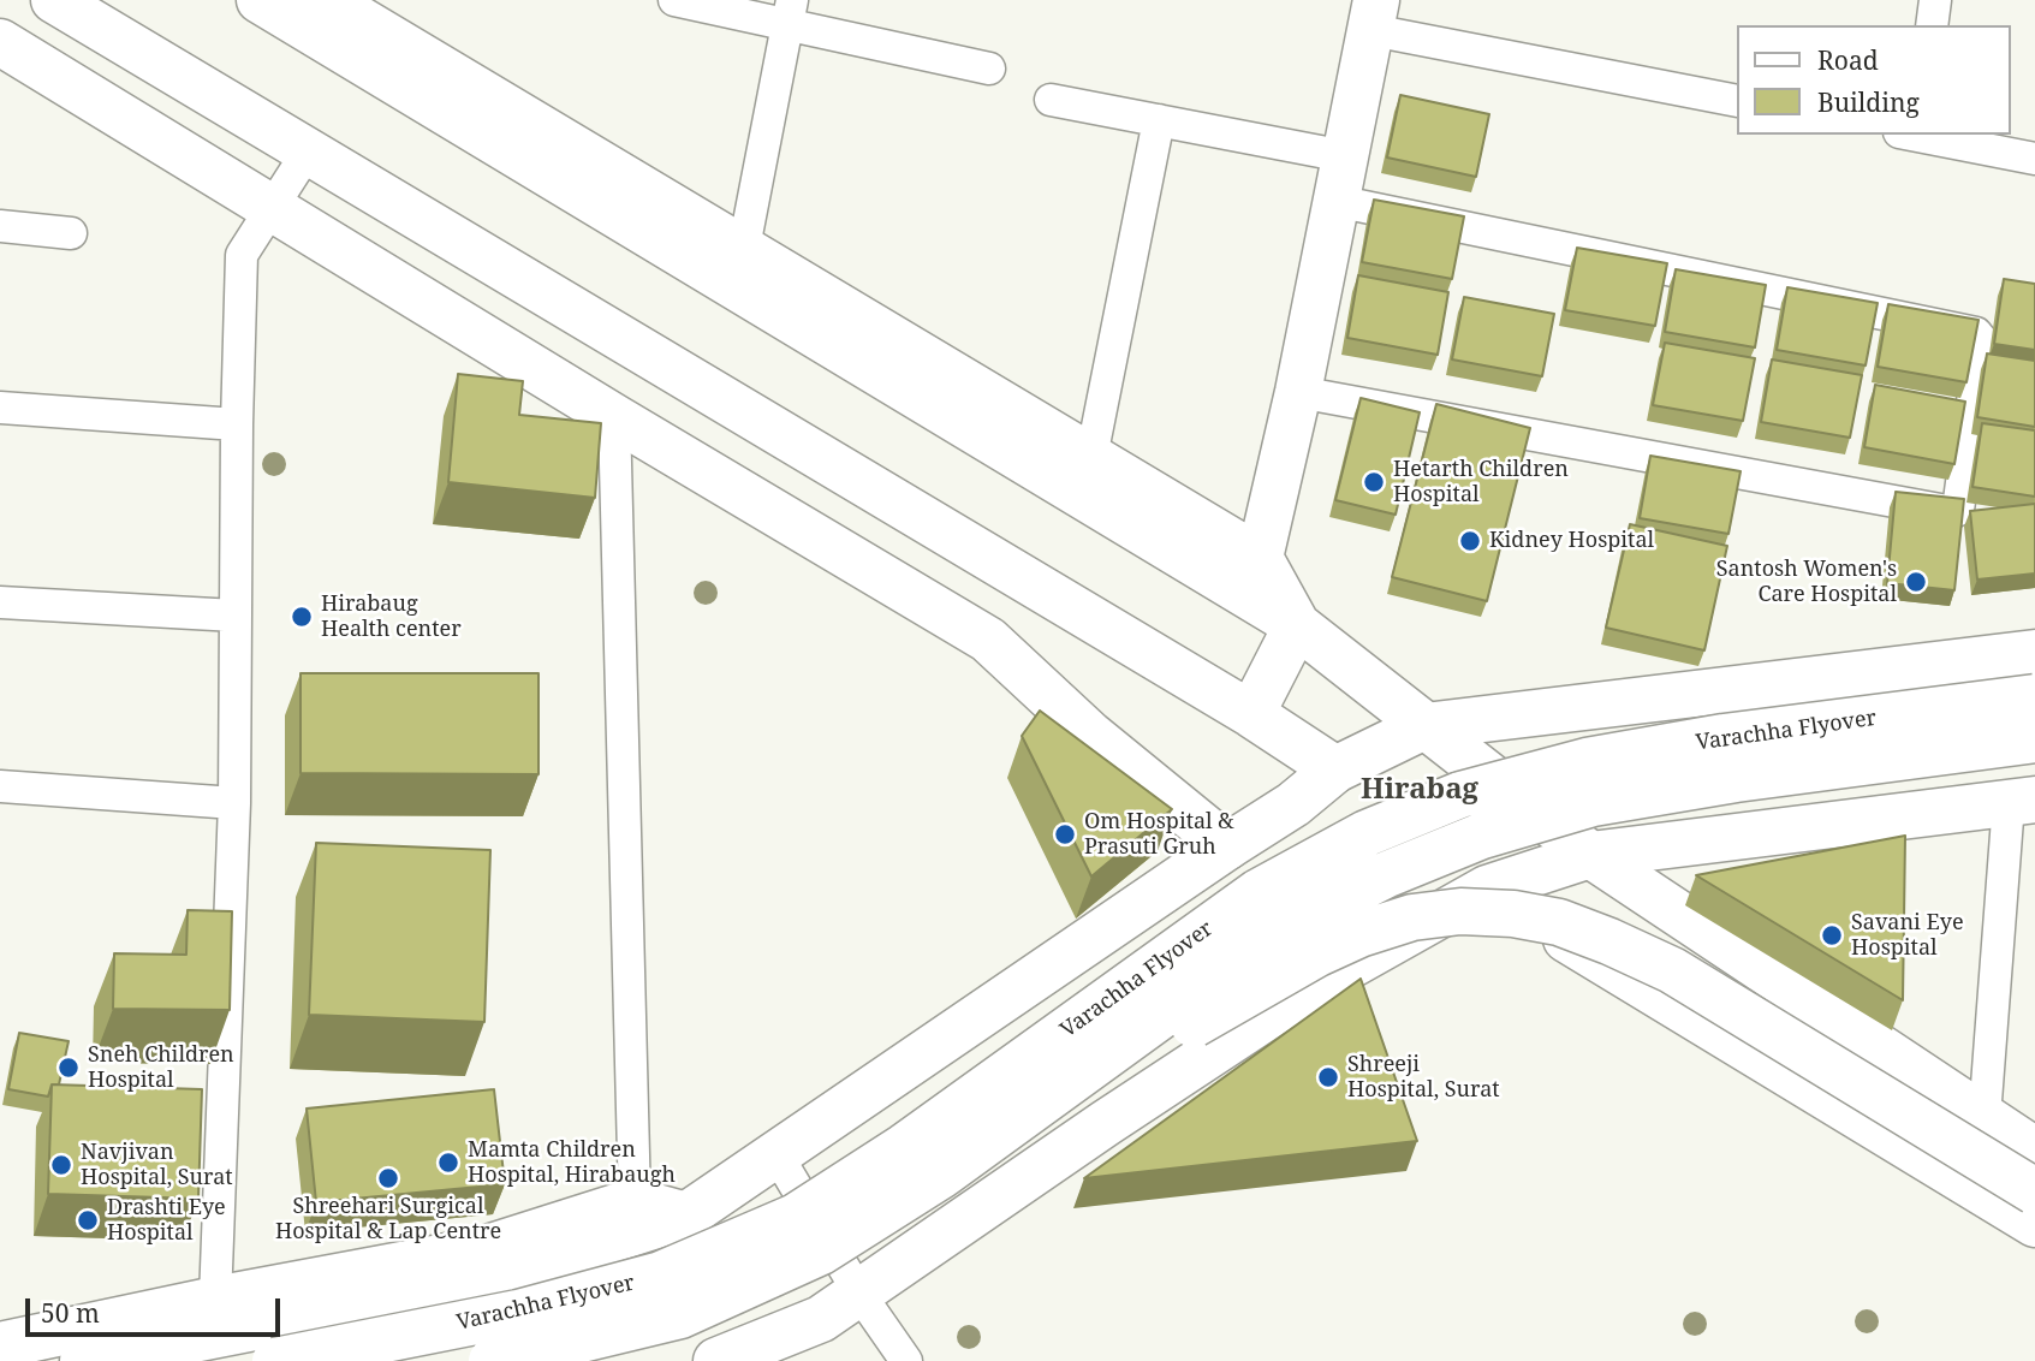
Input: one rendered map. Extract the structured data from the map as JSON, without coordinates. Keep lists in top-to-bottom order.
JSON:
{
  "streets": {
    "main road": ["Varachha Flyover"]
  },
  "districts": ["Hirabag"],
  "places": [
    "Hetarth Children Hospital",
    "Kidney Hospital",
    "Santosh Women's Care Hospital",
    "Hirabaug Health center",
    "Om Hospital & Prasuti Gruh",
    "Savani Eye Hospital",
    "Sneh Children Hospital",
    "Shreeji Hospital, Surat",
    "Mamta Children Hospital, Hirabaugh",
    "Navjivan Hospital, Surat",
    "Shreehari Surgical Hospital & Lap Centre",
    "Drashti Eye Hospital"
  ],
  "legend": ["Road", "Building"],
  "scale_bar": "50 m"
}
